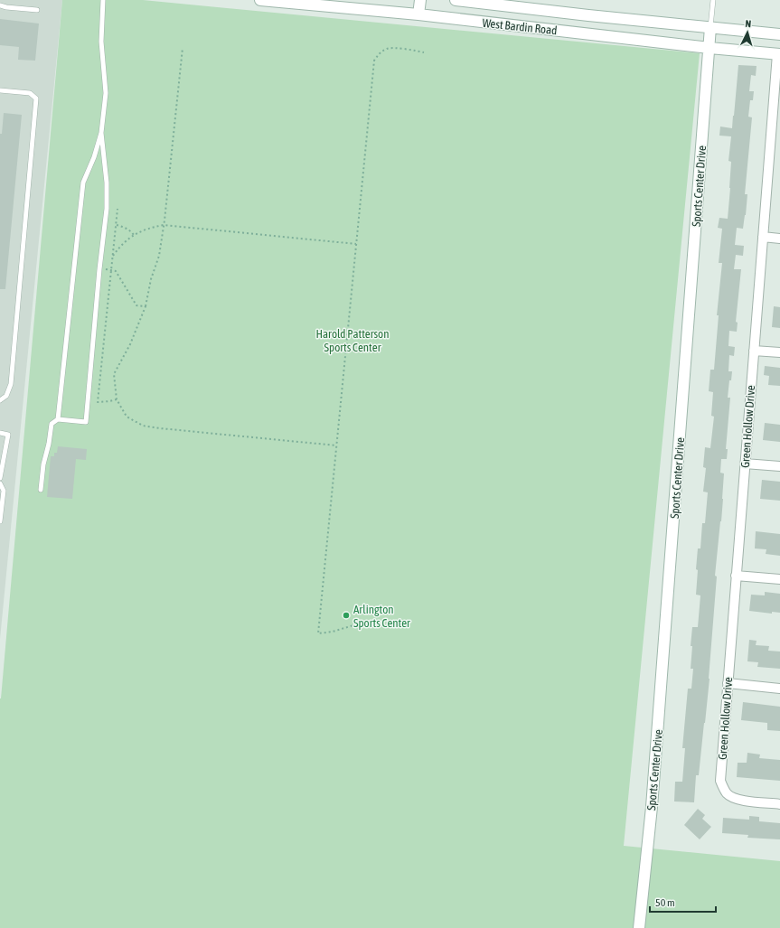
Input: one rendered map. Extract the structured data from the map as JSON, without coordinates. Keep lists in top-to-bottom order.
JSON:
{
  "streets": {
    "street": ["West Bardin Road", "Sports Center Drive", "Green Hollow Drive"]
  },
  "crossings": [
    ["West Bardin Road", "Sports Center Drive"],
    ["West Bardin Road", "Green Hollow Drive"]
  ],
  "parks": ["Harold Patterson Sports Center"],
  "places": ["Arlington Sports Center"],
  "scale_bar": "50 m",
  "north": "top"
}
